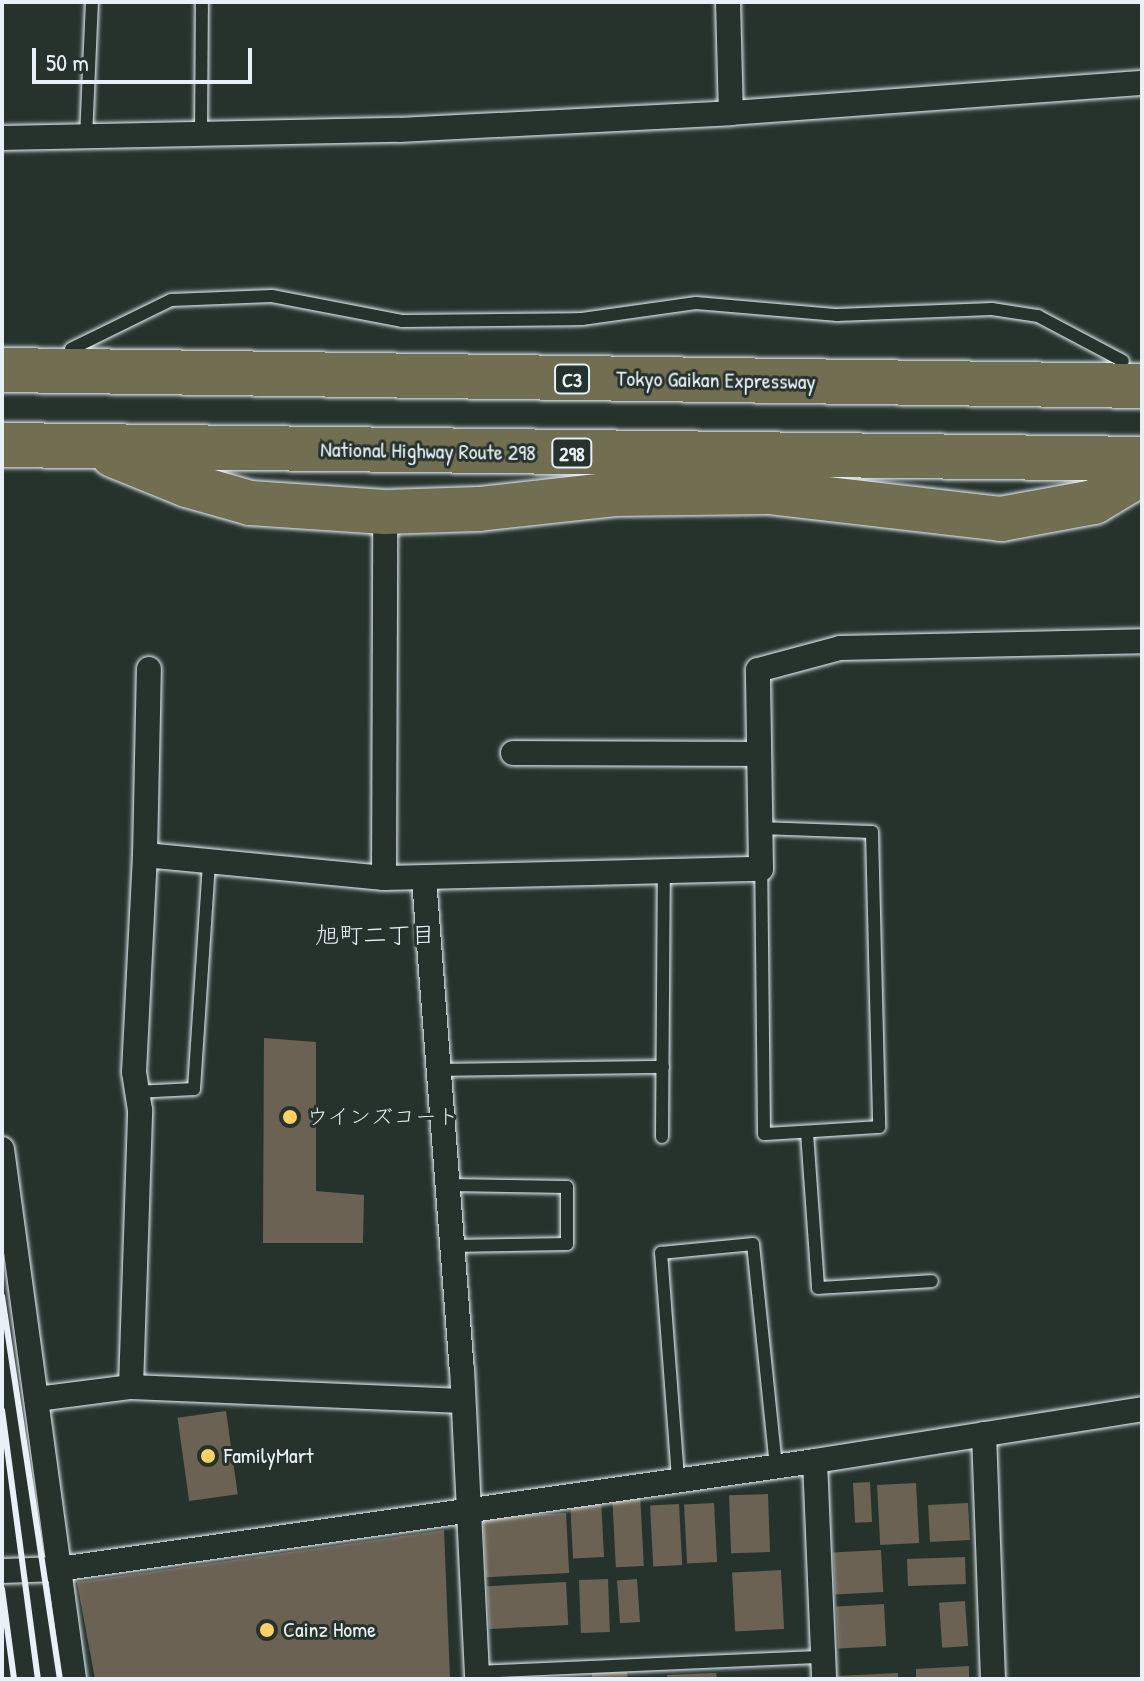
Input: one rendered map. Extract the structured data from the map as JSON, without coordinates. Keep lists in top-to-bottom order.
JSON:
{
  "streets": {
    "highway": [
      "C3",
      "Tokyo Gaikan Expressway",
      "National Highway Route 298",
      "298"
    ]
  },
  "districts": ["旭町二丁目"],
  "places": ["ウインズコート", "FamilyMart", "Cainz Home"],
  "scale_bar": "50 m"
}
